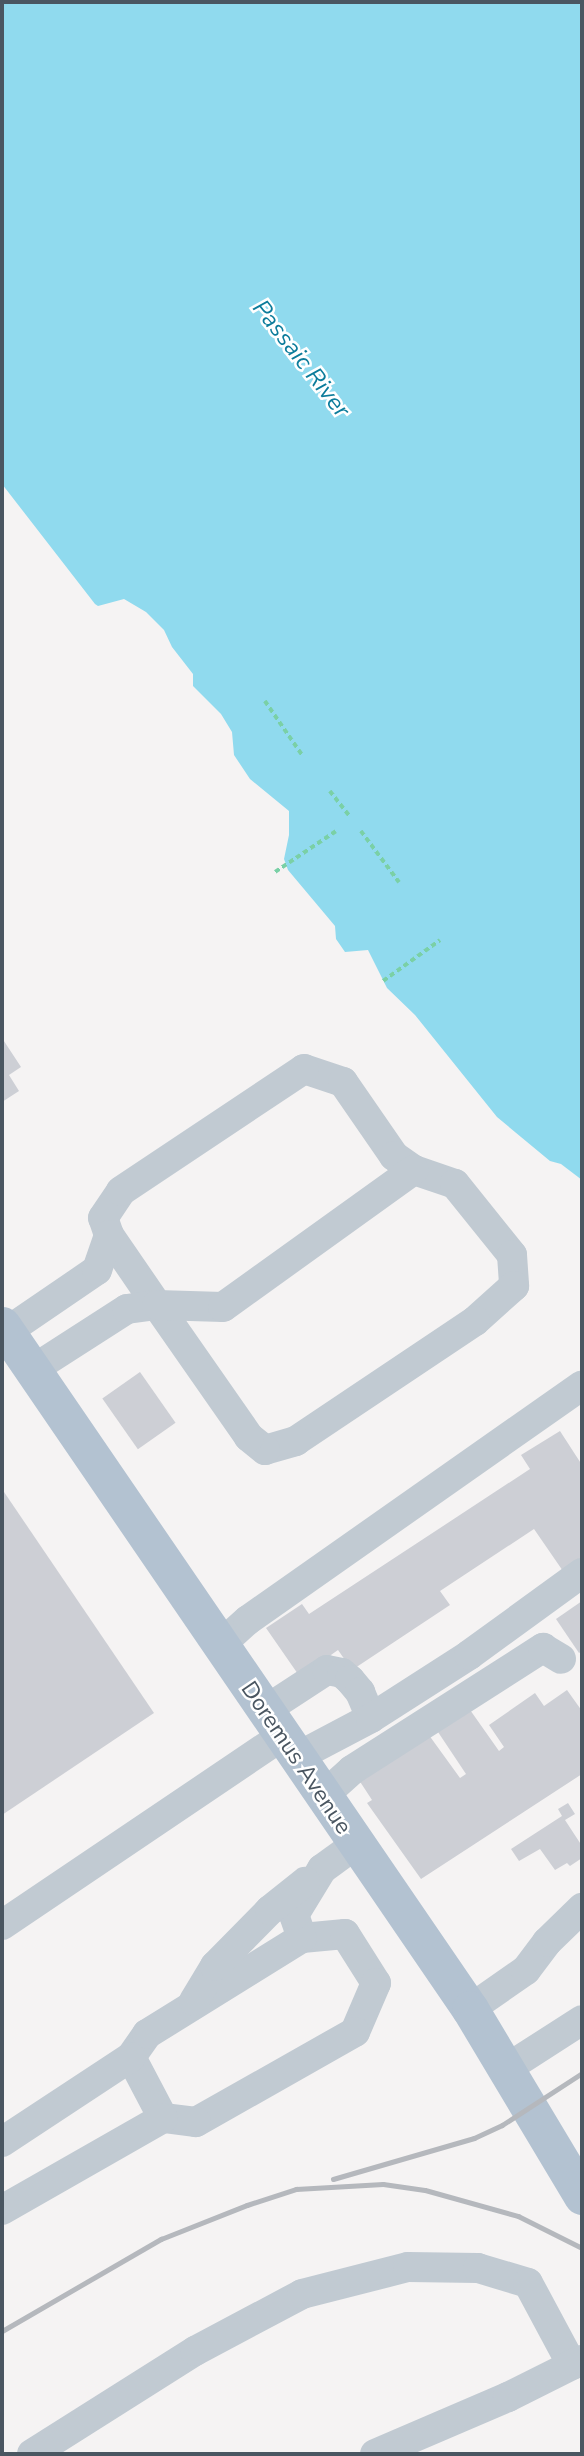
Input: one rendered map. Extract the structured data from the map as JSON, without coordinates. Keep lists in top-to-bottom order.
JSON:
{
  "streets": {
    "main road": ["Doremus Avenue"]
  },
  "water": ["Passaic River"]
}
